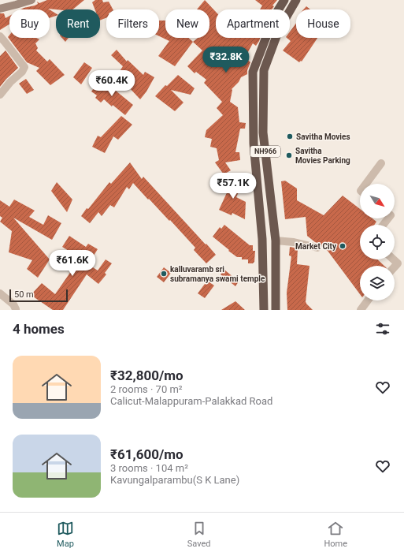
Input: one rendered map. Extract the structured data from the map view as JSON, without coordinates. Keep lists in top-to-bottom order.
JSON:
{
  "streets": {
    "highway": ["NH966"]
  },
  "places": [
    "Savitha Movies",
    "Savitha Movies Parking",
    "Market City",
    "kalluvaramb sri subramanya swami temple"
  ],
  "scale_bar": "50 m",
  "north": "bottom right",
  "page": {
    "chip": [
      "Buy",
      "Rent",
      "Filters",
      "New",
      "Apartment",
      "House"
    ],
    "price": [
      "₹32.8K",
      "₹60.4K",
      "₹57.1K",
      "₹61.6K"
    ],
    "scale": "50 m",
    "heading": "4 homes",
    "list": [
      {
        "name": "₹32,800/mo",
        "note": "2 rooms · 70 m² · Calicut-Malappuram-Palakkad Road"
      },
      {
        "name": "₹61,600/mo",
        "note": "3 rooms · 104 m² · Kavungalparambu(S K Lane)"
      }
    ],
    "tabs": ["Map", "Saved", "Home"]
  }
}
